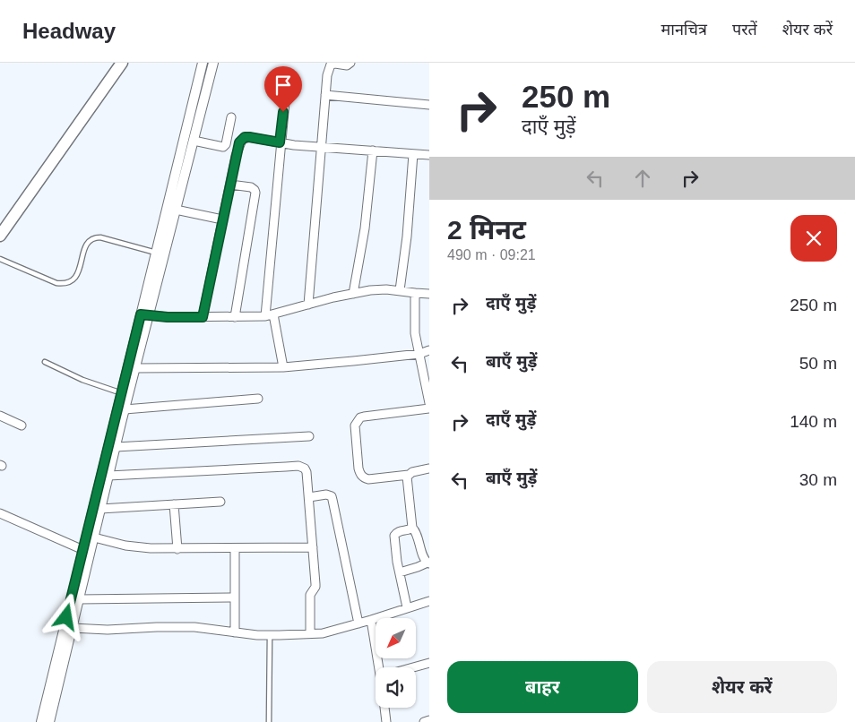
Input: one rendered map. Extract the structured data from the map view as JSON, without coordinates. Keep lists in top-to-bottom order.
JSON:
{
  "north": "bottom left",
  "page": {
    "header": "Headway",
    "nav": ["मानचित्र", "परतें", "शेयर करें"],
    "turn": ["250 m", "दाएँ मुड़ें"],
    "heading": ["2 मिनट", "490 m · 09:21"],
    "list": [
      {
        "name": "दाएँ मुड़ें",
        "value": "250 m"
      },
      {
        "name": "बाएँ मुड़ें",
        "value": "50 m"
      },
      {
        "name": "दाएँ मुड़ें",
        "value": "140 m"
      },
      {
        "name": "बाएँ मुड़ें",
        "value": "30 m"
      }
    ],
    "buttons": ["बाहर", "शेयर करें"]
  }
}
